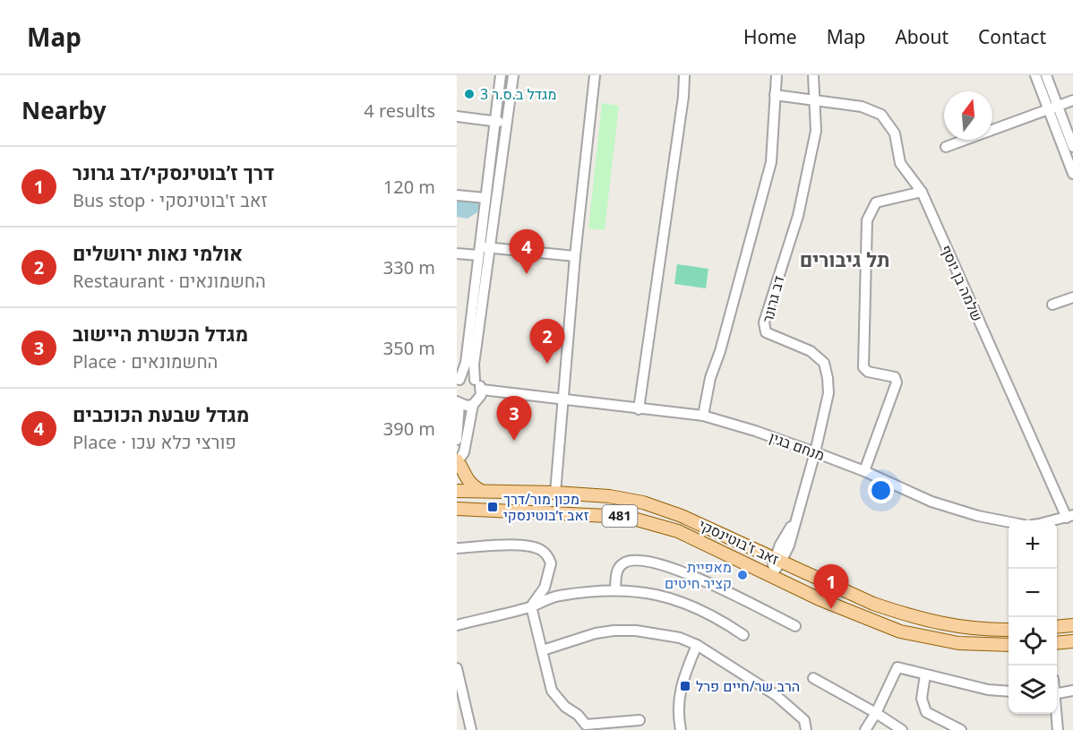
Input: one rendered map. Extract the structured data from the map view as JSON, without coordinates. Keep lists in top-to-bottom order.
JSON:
{
  "streets": {
    "main road": ["481", "זאב ז'בוטינסקי"],
    "street": ["שלמה בן יוסף", "דב גרונר", "מנחם בגין"]
  },
  "crossings": [
    ["שלמה בן יוסף", "דב גרונר"],
    ["דב גרונר", "מנחם בגין"],
    ["דב גרונר", "זאב ז'בוטינסקי"]
  ],
  "districts": ["תל גיבורים"],
  "places": {
    "other": ["מגדל ב.ס.ר 3", "מאפיית קציר חיטים"],
    "transit": ["מכון מור/דרך זאב ז׳בוטינסקי", "הרב שר/חיים פרל"]
  },
  "north": "top",
  "page": {
    "header": "Map",
    "nav": [
      "Home",
      "Map",
      "About",
      "Contact"
    ],
    "heading": ["Nearby", "4 results"],
    "list": [
      {
        "mark": "1",
        "name": "דרך ז׳בוטינסקי/דב גרונר",
        "note": "Bus stop · זאב ז'בוטינסקי",
        "value": "120 m"
      },
      {
        "mark": "2",
        "name": "אולמי נאות ירושלים",
        "note": "Restaurant · החשמונאים",
        "value": "330 m"
      },
      {
        "mark": "3",
        "name": "מגדל הכשרת היישוב",
        "note": "Place · החשמונאים",
        "value": "350 m"
      },
      {
        "mark": "4",
        "name": "מגדל שבעת הכוכבים",
        "note": "Place · פורצי כלא עכו",
        "value": "390 m"
      }
    ],
    "pins": [
      "4",
      "2",
      "3",
      "1"
    ],
    "map_buttons": ["+", "−"]
  }
}
